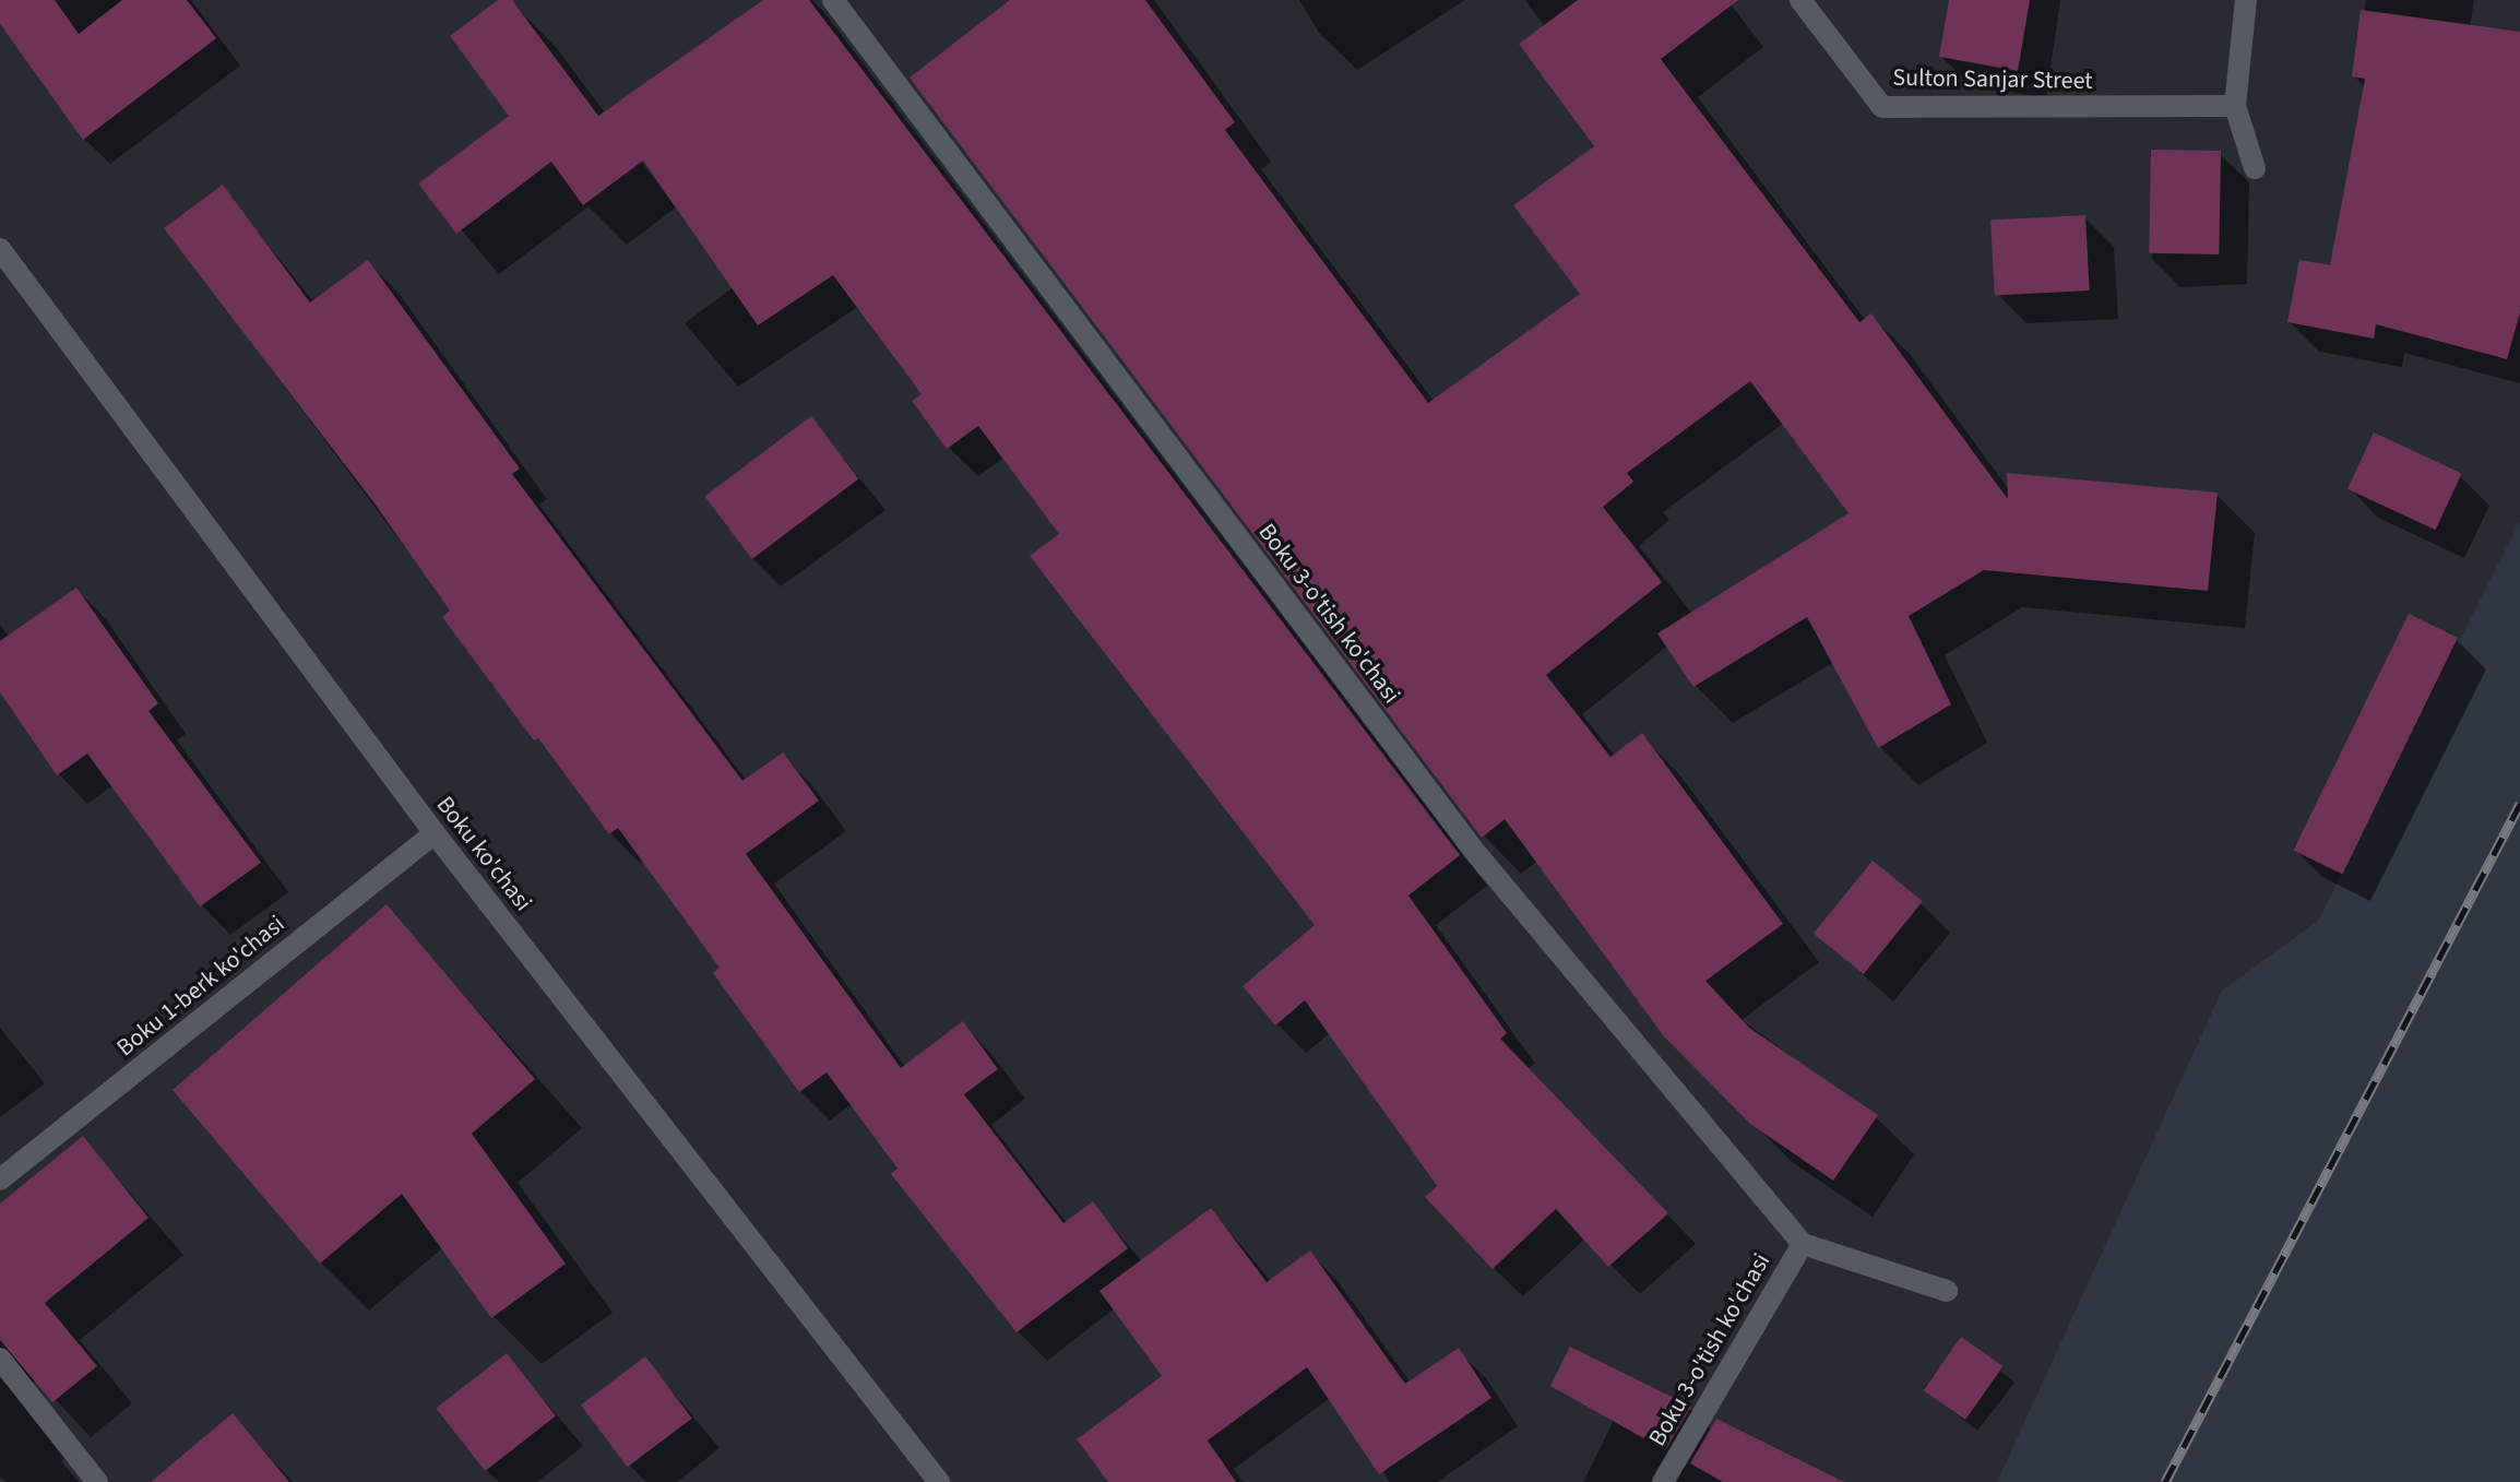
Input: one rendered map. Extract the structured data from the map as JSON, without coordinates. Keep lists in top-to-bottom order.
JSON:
{
  "streets": {
    "street": [
      "Sulton Sanjar Street",
      "Boku 3-o'tish ko'chasi",
      "Boku ko'chasi",
      "Boku 1-berk ko'chasi"
    ]
  },
  "crossings": [
    ["Boku ko'chasi", "Boku 1-berk ko'chasi"]
  ]
}
